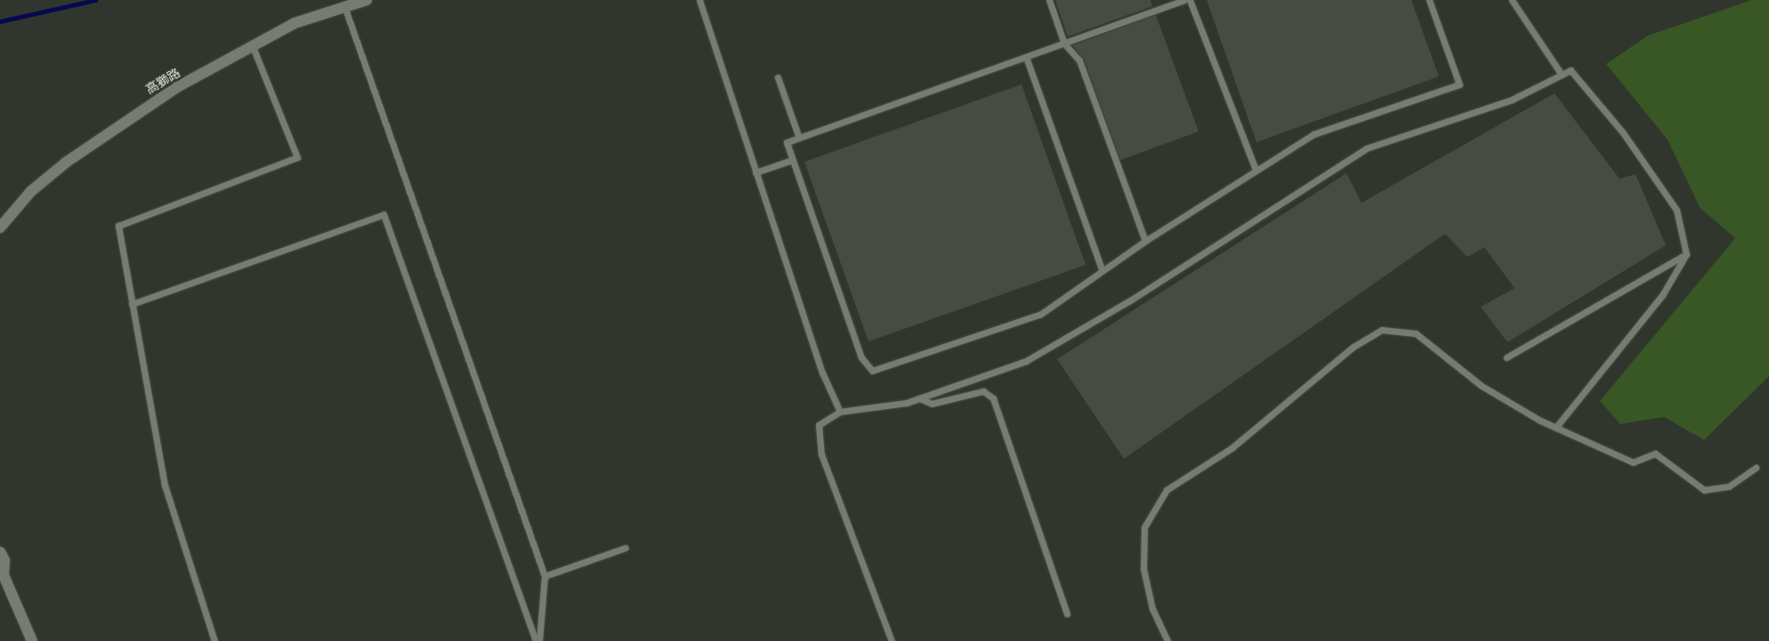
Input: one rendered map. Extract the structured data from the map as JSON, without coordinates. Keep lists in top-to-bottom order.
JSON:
{
  "streets": {
    "street": ["高獅路"]
  }
}
